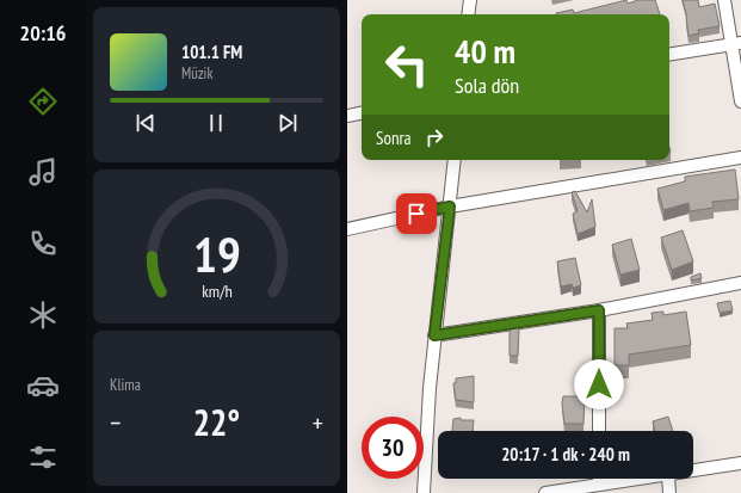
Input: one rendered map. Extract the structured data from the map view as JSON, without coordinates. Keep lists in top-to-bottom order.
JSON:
{
  "page": {
    "tabs": "20:16",
    "turn": ["40 m", "Sola dön"],
    "song": ["101.1 FM", "Müzik"],
    "then": "Sonra",
    "tile": "Klima",
    "heat": ["−", "22°", "+"],
    "limit": "30",
    "trip": "20:17 · 1 dk · 240 m",
    "gauge": ["19", "km/h"]
  }
}
